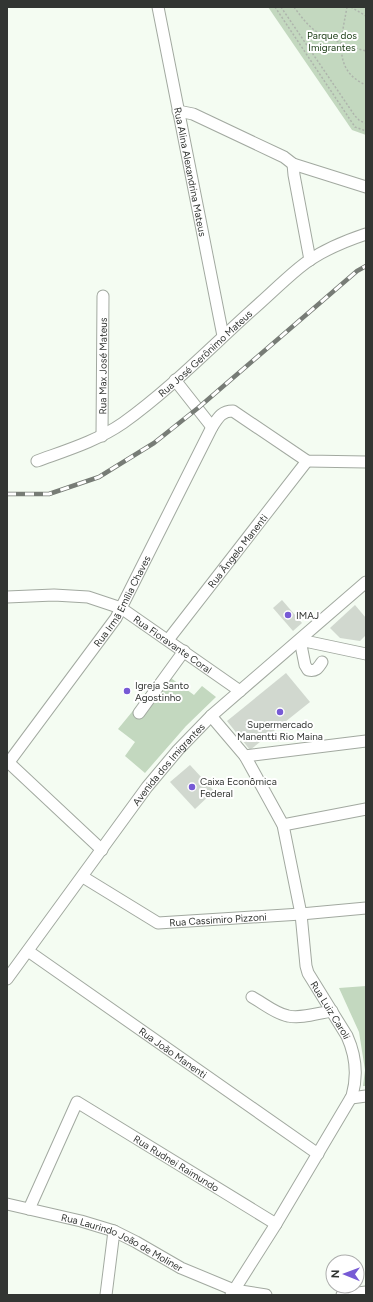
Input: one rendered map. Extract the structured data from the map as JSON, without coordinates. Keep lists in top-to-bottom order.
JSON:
{
  "streets": {
    "street": [
      "Rua Alina Alexandrina Mateus",
      "Rua José Gerônimo Mateus",
      "Rua Max José Mateus",
      "Rua Ângelo Manenti",
      "Rua Irmã Emília Chaves",
      "Rua Fioravante Coral",
      "Avenida dos Imigrantes",
      "Rua Cassimiro Pizzoni",
      "Rua Luiz Caroli",
      "Rua João Manenti",
      "Rua Rudnei Raimundo",
      "Rua Laurindo João de Moliner"
    ]
  },
  "crossings": [
    ["Rua Alina Alexandrina Mateus", "Rua José Gerônimo Mateus"],
    ["Rua José Gerônimo Mateus", "Rua Max José Mateus"],
    ["Rua Ângelo Manenti", "Rua Irmã Emília Chaves"],
    ["Rua Ângelo Manenti", "Rua Fioravante Coral"],
    ["Rua Irmã Emília Chaves", "Rua Fioravante Coral"],
    ["Rua Fioravante Coral", "Avenida dos Imigrantes"],
    ["Avenida dos Imigrantes", "Rua Cassimiro Pizzoni"],
    ["Avenida dos Imigrantes", "Rua Luiz Caroli"],
    ["Avenida dos Imigrantes", "Rua João Manenti"],
    ["Rua Cassimiro Pizzoni", "Rua Luiz Caroli"],
    ["Rua Luiz Caroli", "Rua João Manenti"],
    ["Rua Luiz Caroli", "Rua Rudnei Raimundo"],
    ["Rua Luiz Caroli", "Rua Laurindo João de Moliner"],
    ["Rua Rudnei Raimundo", "Rua Laurindo João de Moliner"]
  ],
  "parks": ["Parque dos Imigrantes"],
  "places": [
    "IMAJ",
    "Igreja Santo Agostinho",
    "Supermercado Manentti Rio Maina",
    "Caixa Econômica Federal"
  ],
  "north": "left"
}
